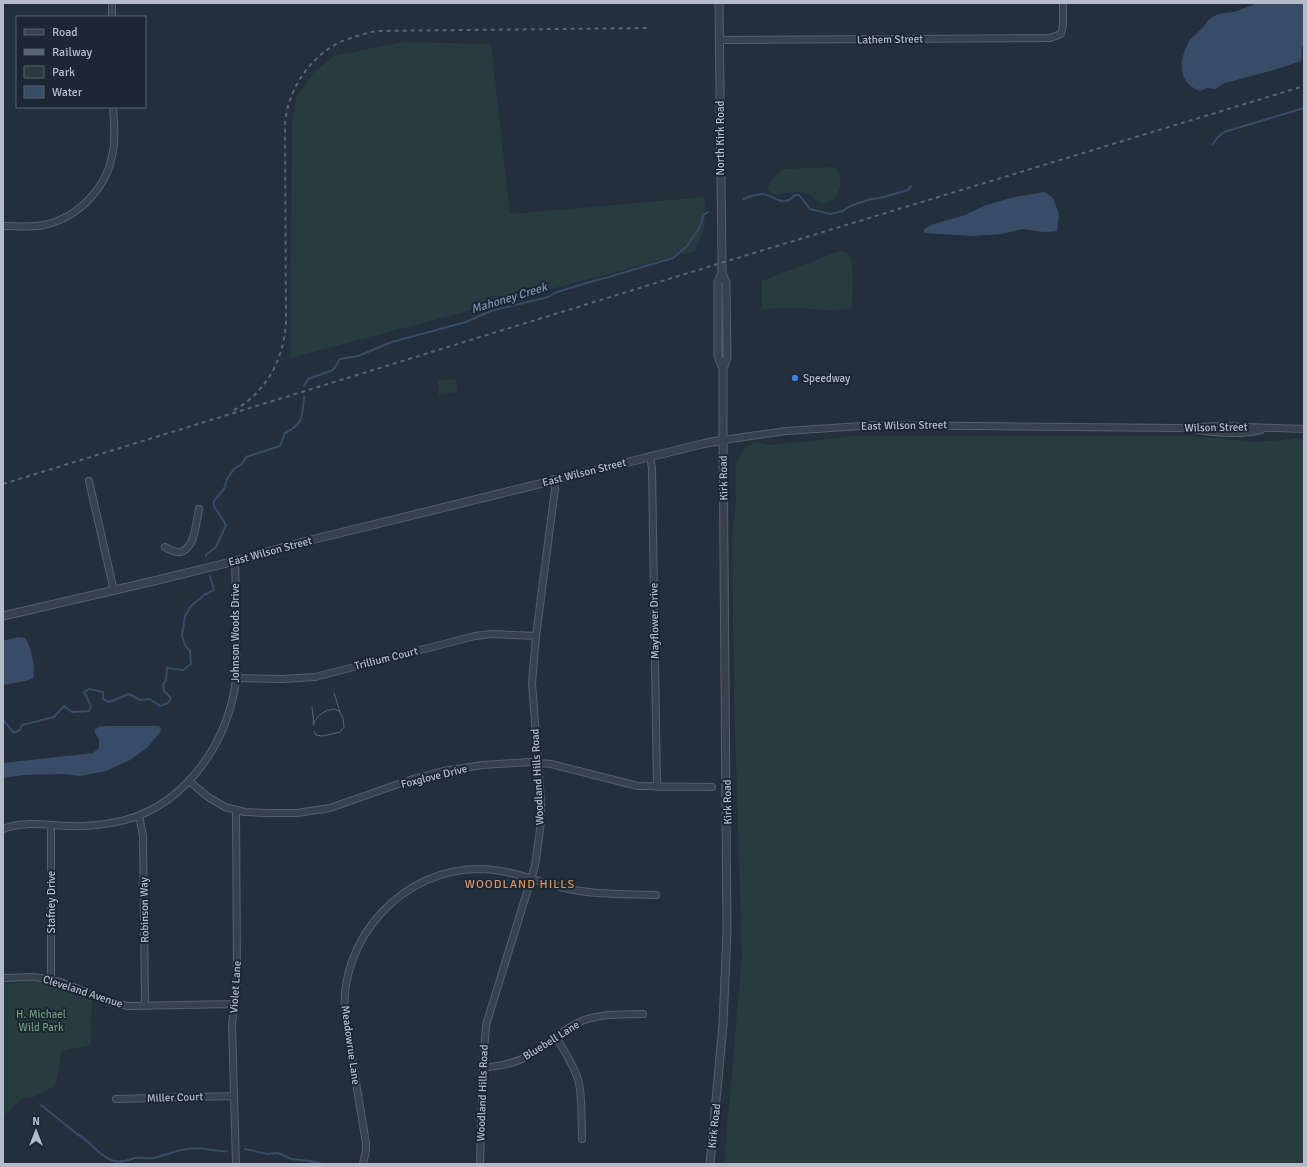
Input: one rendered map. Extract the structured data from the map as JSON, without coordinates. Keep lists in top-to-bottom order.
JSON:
{
  "streets": {
    "street": [
      "Lathem Street",
      "North Kirk Road",
      "East Wilson Street",
      "Wilson Street",
      "Kirk Road",
      "Mayflower Drive",
      "Johnson Woods Drive",
      "Trillium Court",
      "Foxglove Drive",
      "Woodland Hills Road",
      "Stafney Drive",
      "Robinson Way",
      "Violet Lane",
      "Cleveland Avenue",
      "Bluebell Lane",
      "Meadowrue Lane",
      "Miller Court"
    ]
  },
  "crossings": [
    ["Lathem Street", "North Kirk Road"],
    ["North Kirk Road", "East Wilson Street"],
    ["North Kirk Road", "Kirk Road"],
    ["East Wilson Street", "Wilson Street"],
    ["East Wilson Street", "Kirk Road"],
    ["East Wilson Street", "Mayflower Drive"],
    ["East Wilson Street", "Johnson Woods Drive"],
    ["East Wilson Street", "Woodland Hills Road"],
    ["Mayflower Drive", "Foxglove Drive"],
    ["Johnson Woods Drive", "Trillium Court"],
    ["Johnson Woods Drive", "Foxglove Drive"],
    ["Johnson Woods Drive", "Stafney Drive"],
    ["Johnson Woods Drive", "Robinson Way"],
    ["Trillium Court", "Woodland Hills Road"],
    ["Foxglove Drive", "Woodland Hills Road"],
    ["Foxglove Drive", "Violet Lane"],
    ["Woodland Hills Road", "Bluebell Lane"],
    ["Woodland Hills Road", "Meadowrue Lane"],
    ["Stafney Drive", "Cleveland Avenue"],
    ["Robinson Way", "Cleveland Avenue"],
    ["Violet Lane", "Cleveland Avenue"],
    ["Violet Lane", "Miller Court"]
  ],
  "districts": ["WOODLAND HILLS"],
  "water": ["Mahoney Creek"],
  "parks": ["H. Michael Wild Park"],
  "places": ["Speedway"],
  "legend": [
    "Road",
    "Railway",
    "Park",
    "Water"
  ],
  "north": "top"
}
